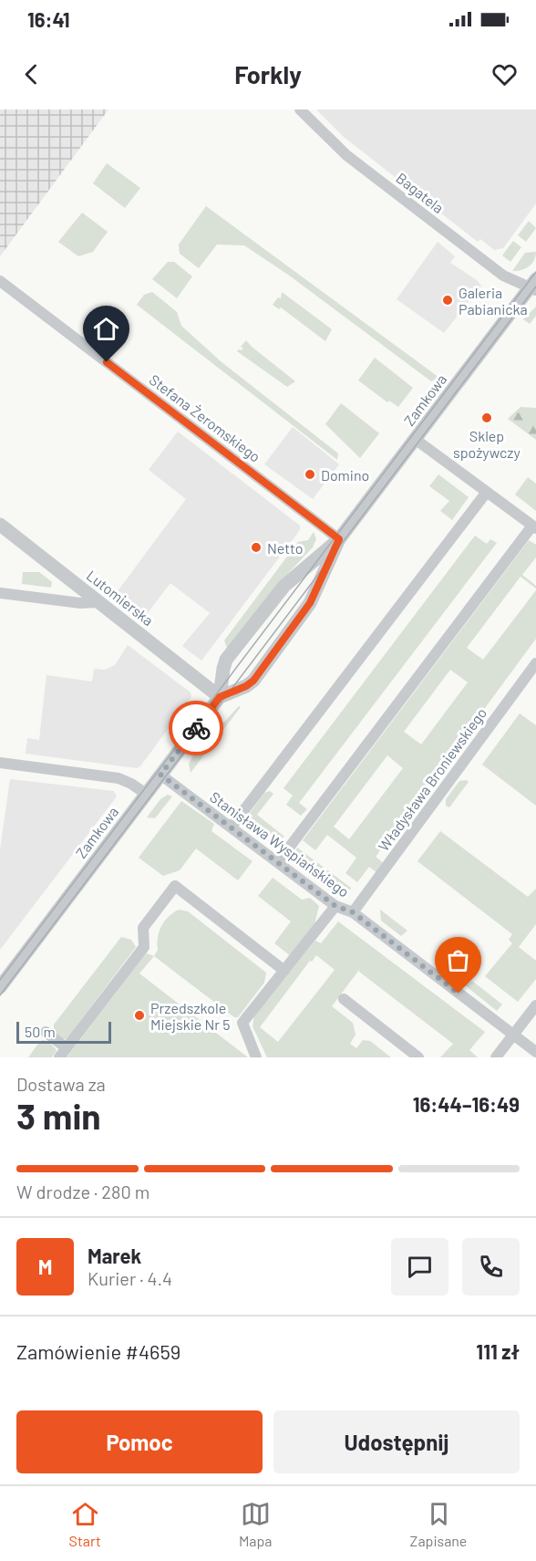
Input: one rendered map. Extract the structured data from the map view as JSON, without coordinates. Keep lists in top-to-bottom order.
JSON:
{
  "streets": {
    "street": [
      "Bagatela",
      "Zamkowa",
      "Stefana Żeromskiego",
      "Lutomierska",
      "Władysława Broniewskiego",
      "Stanisława Wyspiańskiego"
    ]
  },
  "crossings": [
    ["Bagatela", "Zamkowa"],
    ["Zamkowa", "Stefana Żeromskiego"],
    ["Zamkowa", "Lutomierska"],
    ["Zamkowa", "Stanisława Wyspiańskiego"],
    ["Władysława Broniewskiego", "Stanisława Wyspiańskiego"]
  ],
  "places": [
    "Galeria Pabianicka",
    "Sklep spożywczy",
    "Domino",
    "Netto",
    "Przedszkole Miejskie Nr 5"
  ],
  "scale_bar": "50 m",
  "page": {
    "status": "16:41",
    "header": "Forkly",
    "scale": "50 m",
    "heading": ["3 min", "Dostawa za", "16:44–16:49"],
    "panel": [
      "Marek",
      "Kurier · 4.4",
      "Zamówienie #4659",
      "111 zł"
    ],
    "bar": "W drodze · 280 m",
    "round": "M",
    "buttons": ["Pomoc", "Udostępnij"],
    "tabs": ["Start", "Mapa", "Zapisane"]
  }
}
